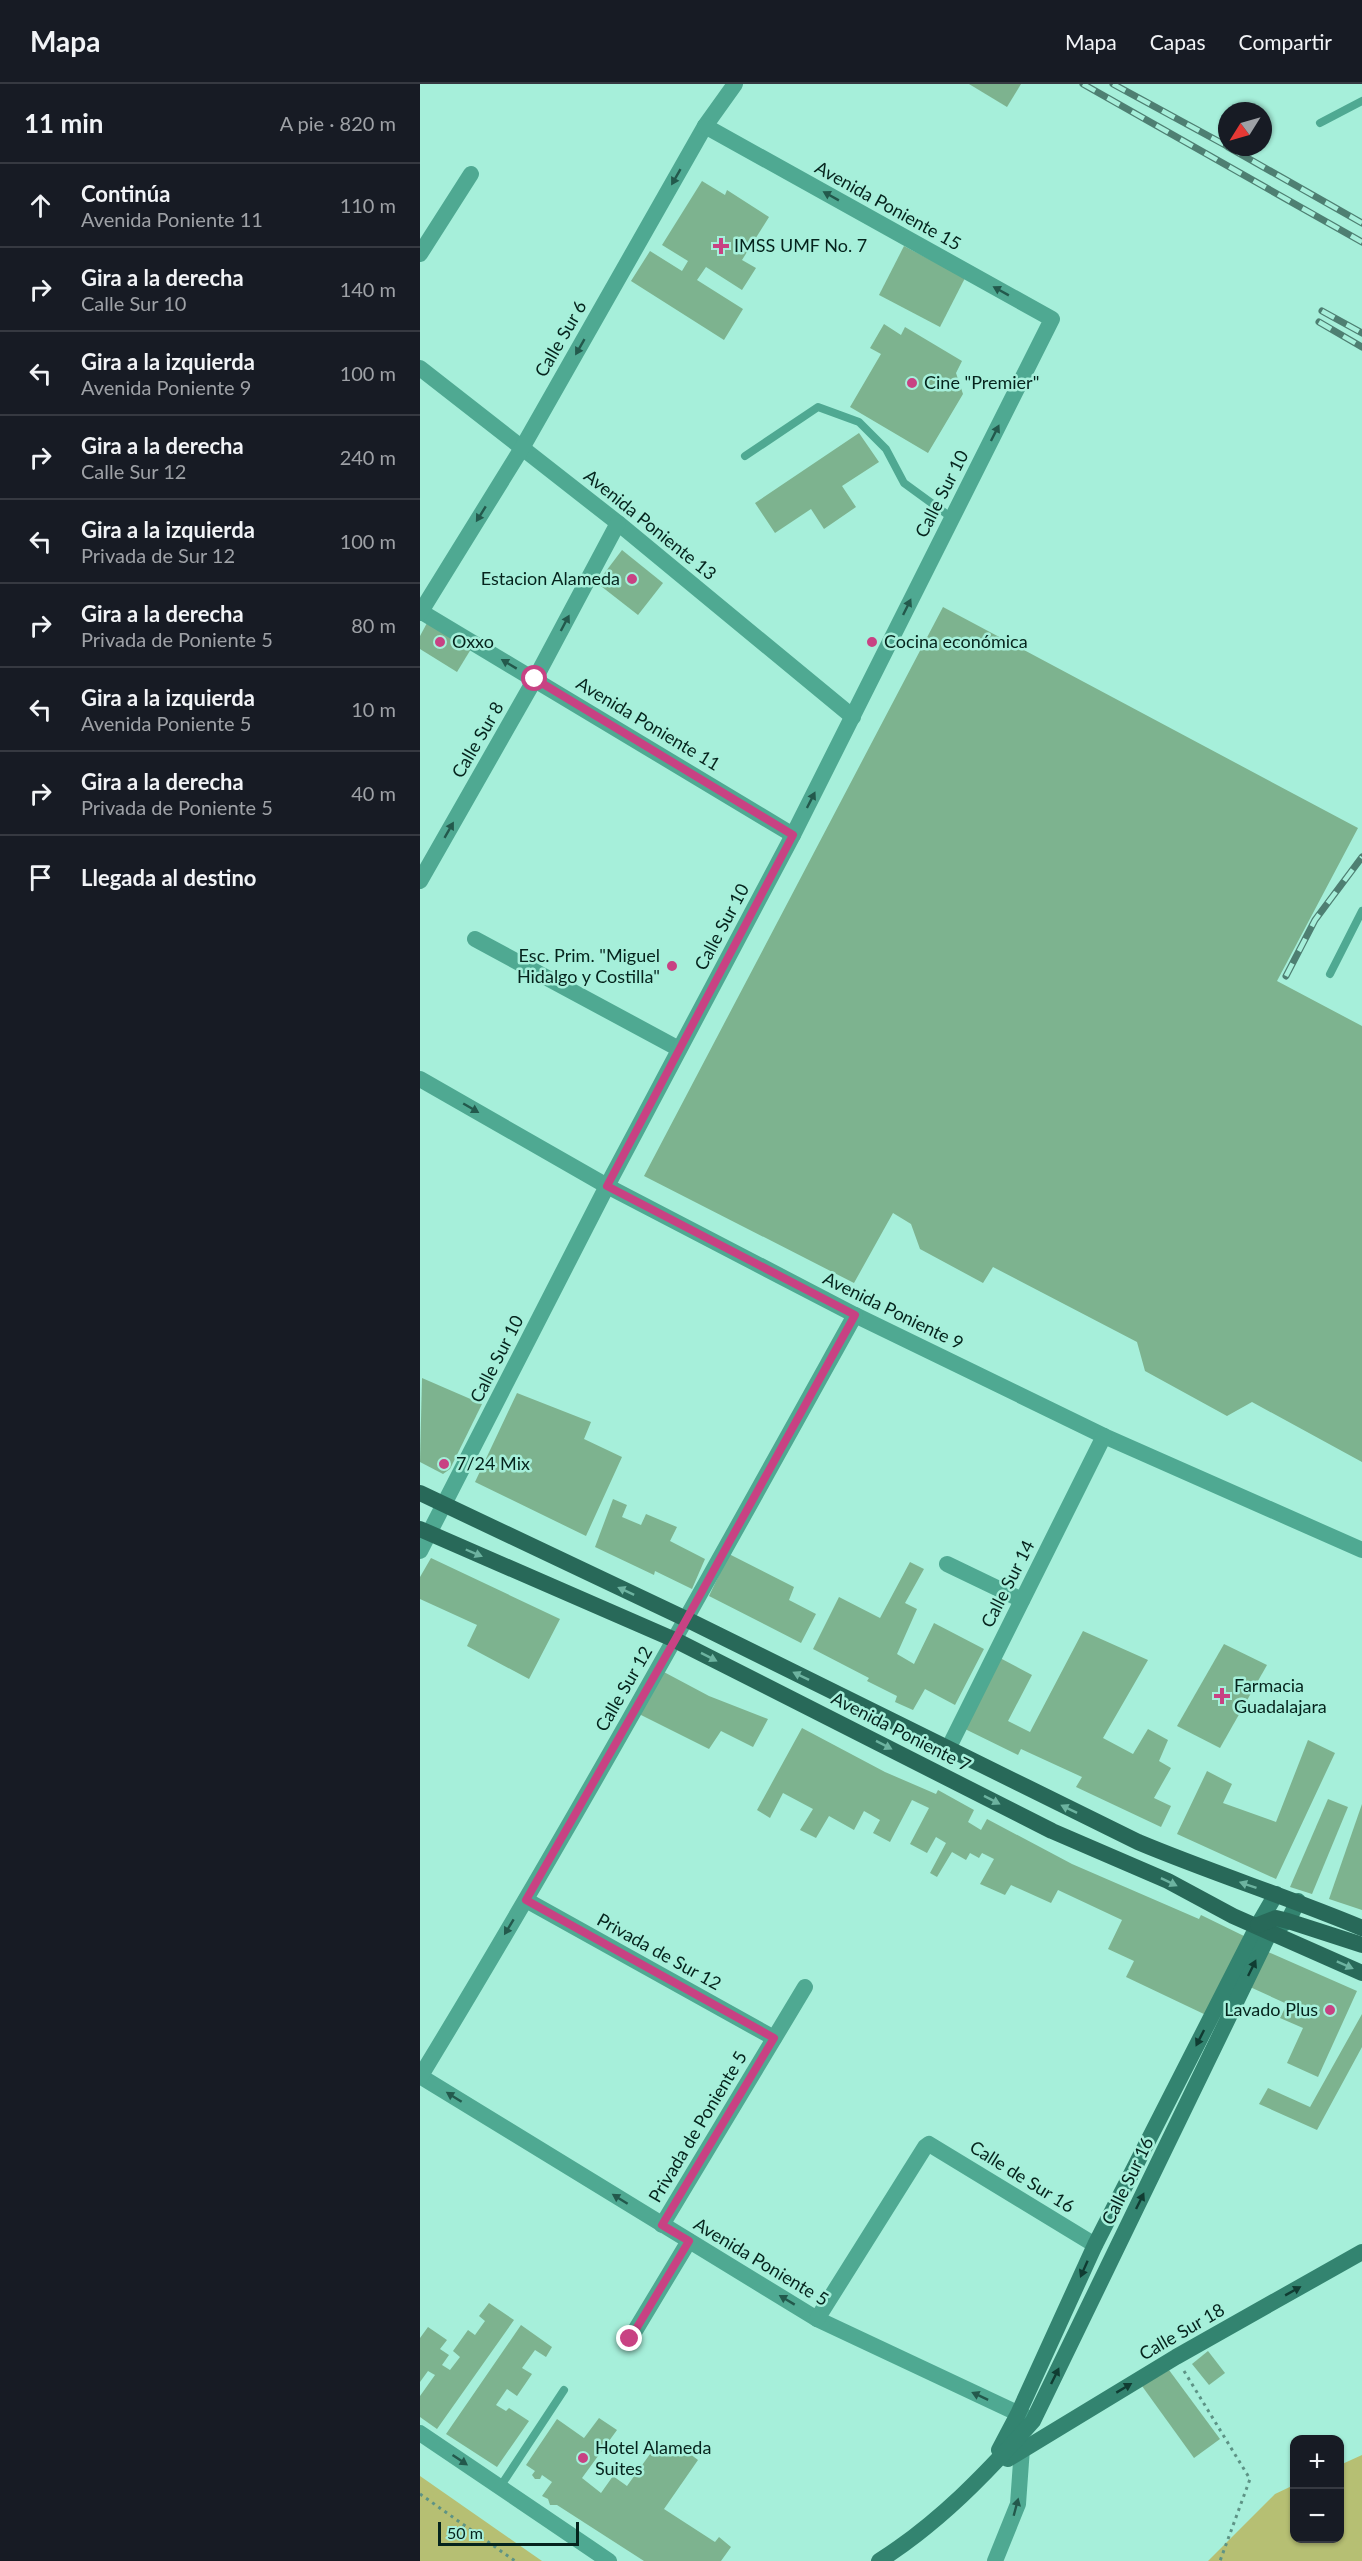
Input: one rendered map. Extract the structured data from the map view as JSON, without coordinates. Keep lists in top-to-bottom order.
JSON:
{
  "streets": {
    "main road": ["Avenida Poniente 7", "Calle Sur 16", "Calle Sur 18"],
    "street": [
      "Avenida Poniente 15",
      "Calle Sur 6",
      "Calle Sur 10",
      "Avenida Poniente 13",
      "Avenida Poniente 11",
      "Calle Sur 8",
      "Avenida Poniente 9",
      "Calle Sur 14",
      "Calle Sur 12",
      "Privada de Sur 12",
      "Privada de Poniente 5",
      "Calle de Sur 16",
      "Avenida Poniente 5"
    ]
  },
  "crossings": [
    ["Avenida Poniente 15", "Calle Sur 6"],
    ["Avenida Poniente 15", "Calle Sur 10"],
    ["Calle Sur 6", "Avenida Poniente 13"],
    ["Calle Sur 6", "Avenida Poniente 11"],
    ["Calle Sur 10", "Avenida Poniente 13"],
    ["Calle Sur 10", "Avenida Poniente 11"],
    ["Calle Sur 10", "Avenida Poniente 9"],
    ["Calle Sur 10", "Avenida Poniente 7"],
    ["Avenida Poniente 13", "Calle Sur 8"],
    ["Avenida Poniente 11", "Calle Sur 8"],
    ["Avenida Poniente 9", "Calle Sur 14"],
    ["Avenida Poniente 9", "Calle Sur 12"],
    ["Calle Sur 14", "Avenida Poniente 7"],
    ["Calle Sur 12", "Avenida Poniente 7"],
    ["Calle Sur 12", "Privada de Sur 12"],
    ["Calle Sur 12", "Avenida Poniente 5"],
    ["Avenida Poniente 7", "Calle Sur 16"],
    ["Privada de Sur 12", "Privada de Poniente 5"],
    ["Privada de Poniente 5", "Avenida Poniente 5"],
    ["Calle de Sur 16", "Calle Sur 16"],
    ["Calle de Sur 16", "Avenida Poniente 5"],
    ["Calle Sur 16", "Avenida Poniente 5"],
    ["Calle Sur 16", "Calle Sur 18"]
  ],
  "one_way": [
    "Avenida Poniente 15",
    "Calle Sur 6",
    "Calle Sur 10",
    "Calle Sur 8",
    "Avenida Poniente 5",
    "Calle Sur 18"
  ],
  "places": {
    "health": ["IMSS UMF No. 7", "Farmacia Guadalajara"],
    "other": [
      "Cine \"Premier\"",
      "Estacion Alameda",
      "Oxxo",
      "Cocina económica",
      "Esc. Prim. \"Miguel Hidalgo y Costilla\"",
      "7/24 Mix",
      "Lavado Plus",
      "Hotel Alameda Suites"
    ]
  },
  "scale_bar": "50 m",
  "north": "bottom left",
  "page": {
    "header": "Mapa",
    "nav": ["Mapa", "Capas", "Compartir"],
    "heading": ["11 min", "A pie · 820 m"],
    "list": [
      ["Continúa", "Avenida Poniente 11", "110 m"],
      ["Gira a la derecha", "Calle Sur 10", "140 m"],
      ["Gira a la izquierda", "Avenida Poniente 9", "100 m"],
      ["Gira a la derecha", "Calle Sur 12", "240 m"],
      ["Gira a la izquierda", "Privada de Sur 12", "100 m"],
      ["Gira a la derecha", "Privada de Poniente 5", "80 m"],
      ["Gira a la izquierda", "Avenida Poniente 5", "10 m"],
      ["Gira a la derecha", "Privada de Poniente 5", "40 m"],
      "Llegada al destino"
    ],
    "map_buttons": ["+", "−"],
    "scale": "50 m"
  }
}
